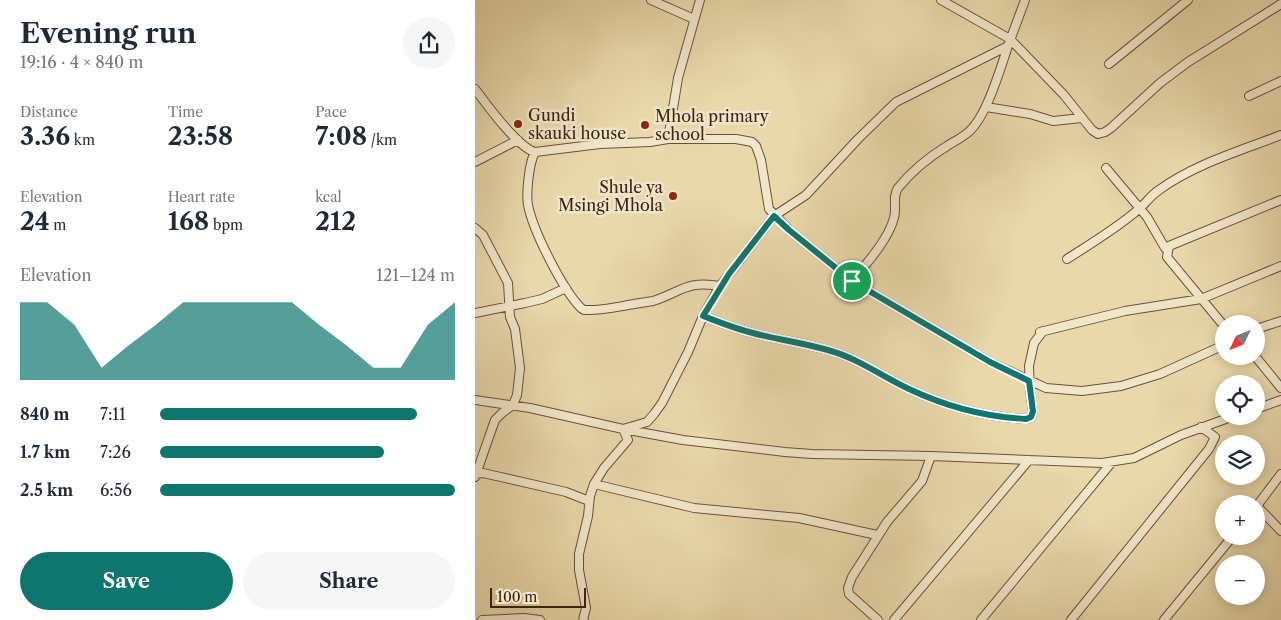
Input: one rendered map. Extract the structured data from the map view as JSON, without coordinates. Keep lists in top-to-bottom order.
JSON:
{
  "places": ["Gundi skauki house", "Mhola primary school", "Shule ya Msingi Mhola"],
  "scale_bar": "100 m",
  "north": "bottom left",
  "page": {
    "heading": ["Evening run", "19:16 · 4 × 840 m"],
    "stats": [
      ["Distance", "3.36 km"],
      ["Time", "23:58"],
      ["Pace", "7:08 /km"],
      ["Elevation", "24 m"],
      ["Heart rate", "168 bpm"],
      ["kcal", "212"]
    ],
    "chart": ["Elevation", "121–124 m"],
    "map_buttons": ["+", "−"],
    "list": [
      {
        "name": "840 m",
        "note": "7:11"
      },
      {
        "name": "1.7 km",
        "note": "7:26"
      },
      {
        "name": "2.5 km",
        "note": "6:56"
      }
    ],
    "buttons": ["Save", "Share"],
    "scale": "100 m"
  }
}
